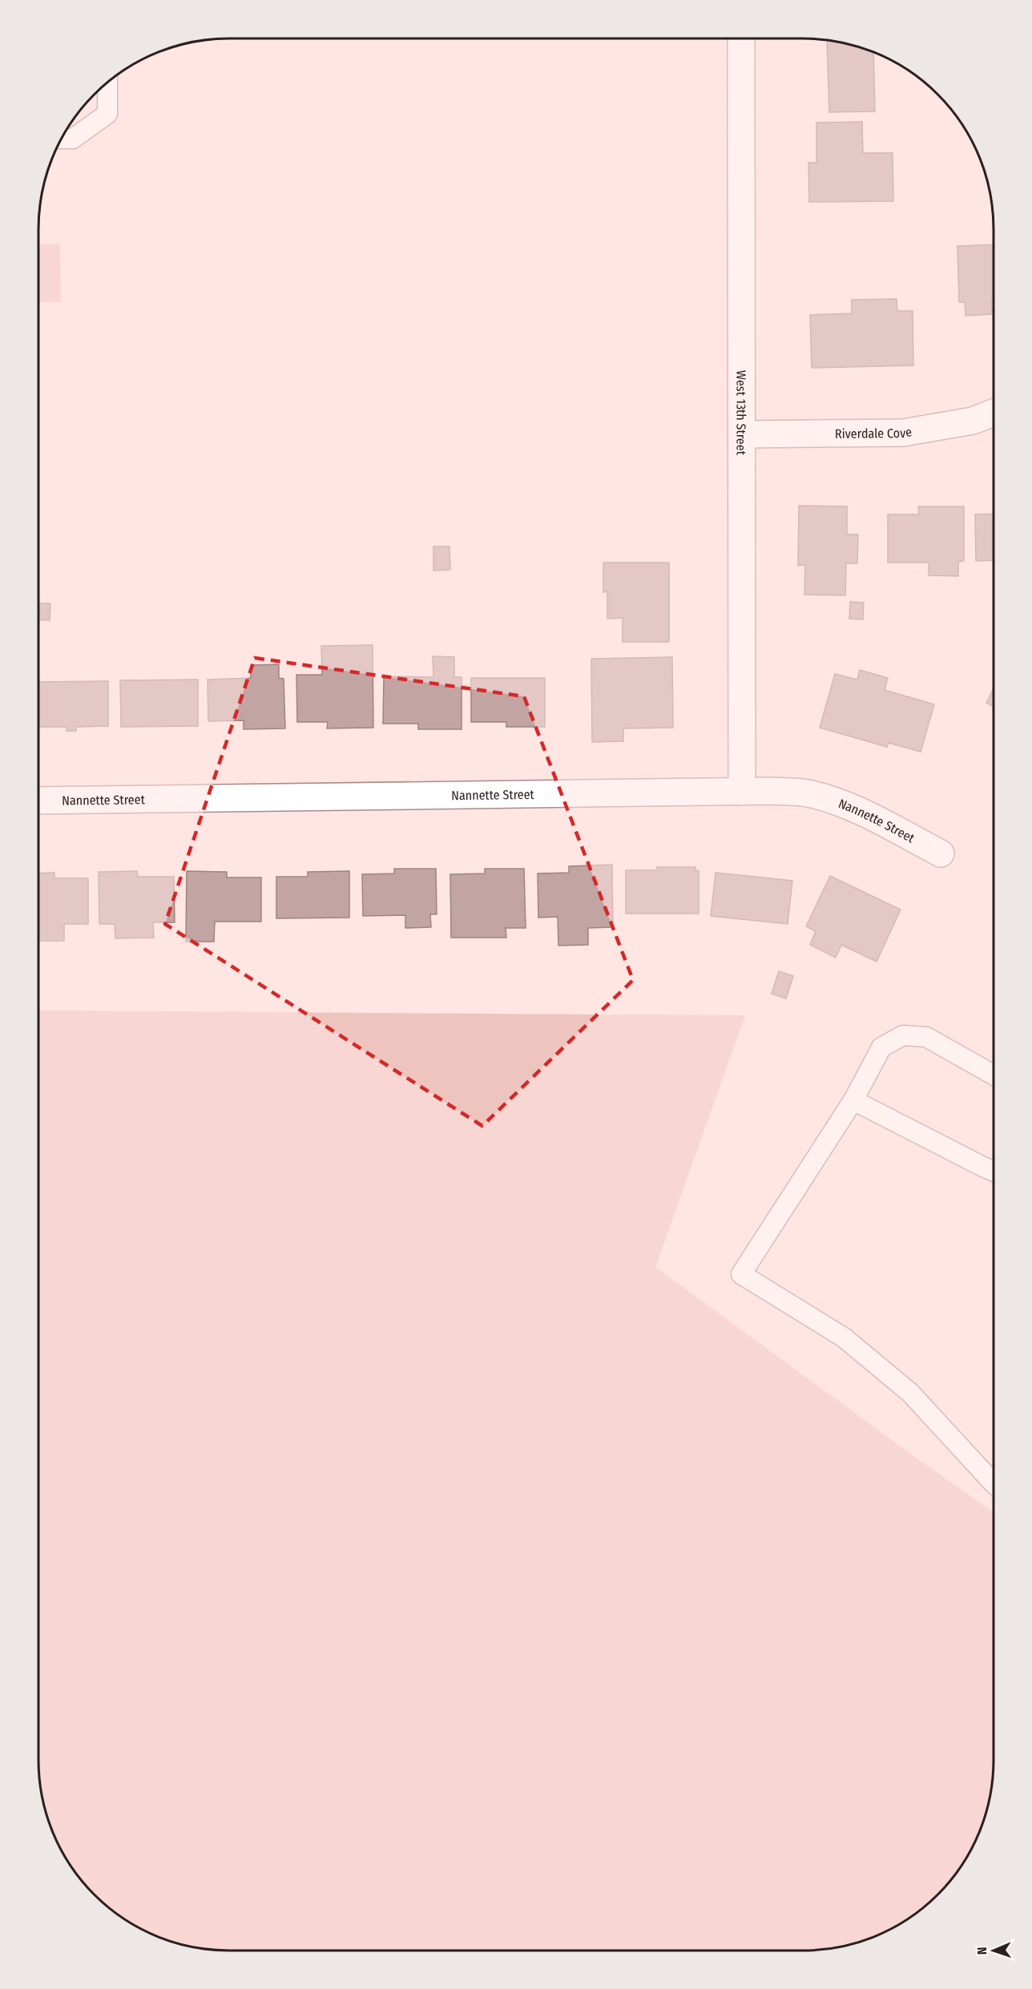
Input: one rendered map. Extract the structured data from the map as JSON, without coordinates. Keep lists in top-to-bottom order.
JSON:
{
  "streets": {
    "street": ["West 13th Street", "Riverdale Cove", "Nannette Street"]
  },
  "crossings": [
    ["West 13th Street", "Riverdale Cove"],
    ["West 13th Street", "Nannette Street"]
  ],
  "north": "left"
}
